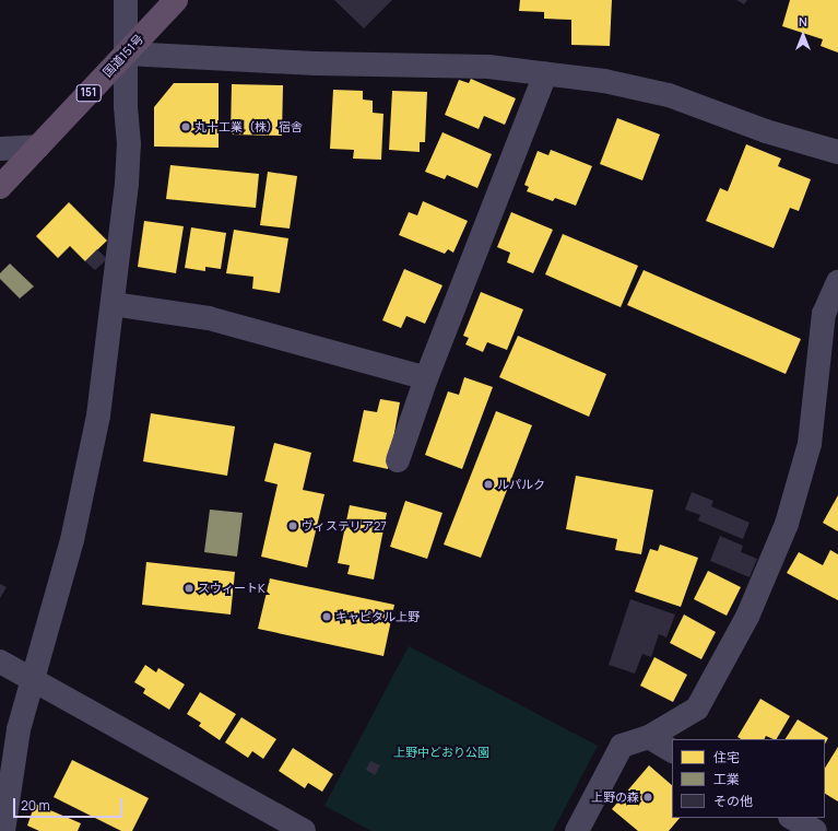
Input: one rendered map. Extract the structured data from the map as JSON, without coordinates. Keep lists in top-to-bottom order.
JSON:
{
  "streets": {
    "highway": ["国道151号", "151"]
  },
  "parks": ["上野中どおり公園"],
  "places": [
    "丸十工業（株）宿舎",
    "ルパルク",
    "ヴィステリア27",
    "スウィートK",
    "キャピタル上野",
    "上野の森"
  ],
  "legend": ["住宅", "工業", "その他"],
  "scale_bar": "20 m",
  "north": "top"
}
